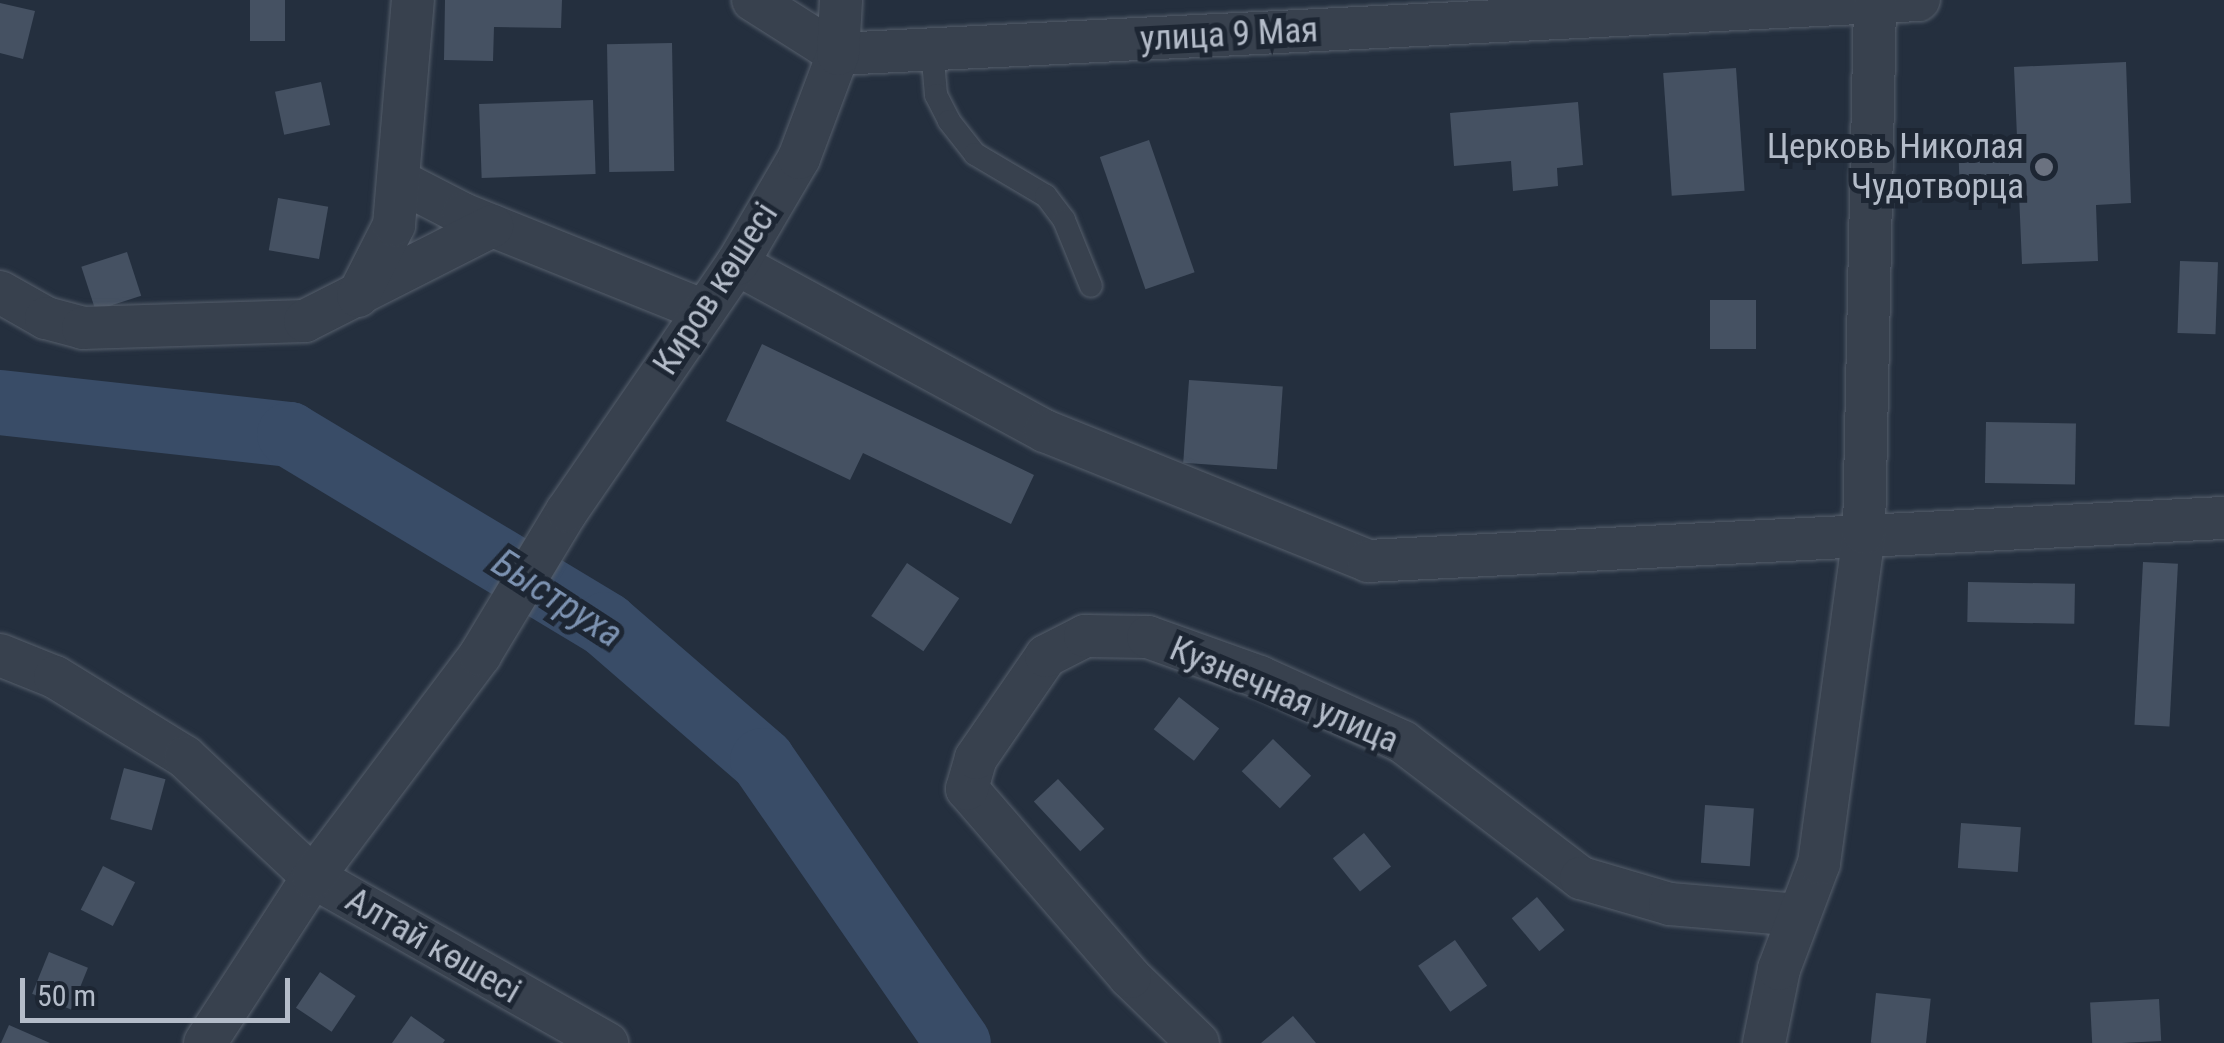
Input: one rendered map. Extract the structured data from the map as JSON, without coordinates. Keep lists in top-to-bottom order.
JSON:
{
  "streets": {
    "street": [
      "улица 9 Мая",
      "Киров көшесі",
      "Кузнечная улица",
      "Алтай көшесі"
    ]
  },
  "crossings": [
    ["улица 9 Мая", "Киров көшесі"],
    ["Киров көшесі", "Алтай көшесі"]
  ],
  "water": ["Быструха"],
  "places": ["Церковь Николая Чудотворца"],
  "scale_bar": "50 m"
}
